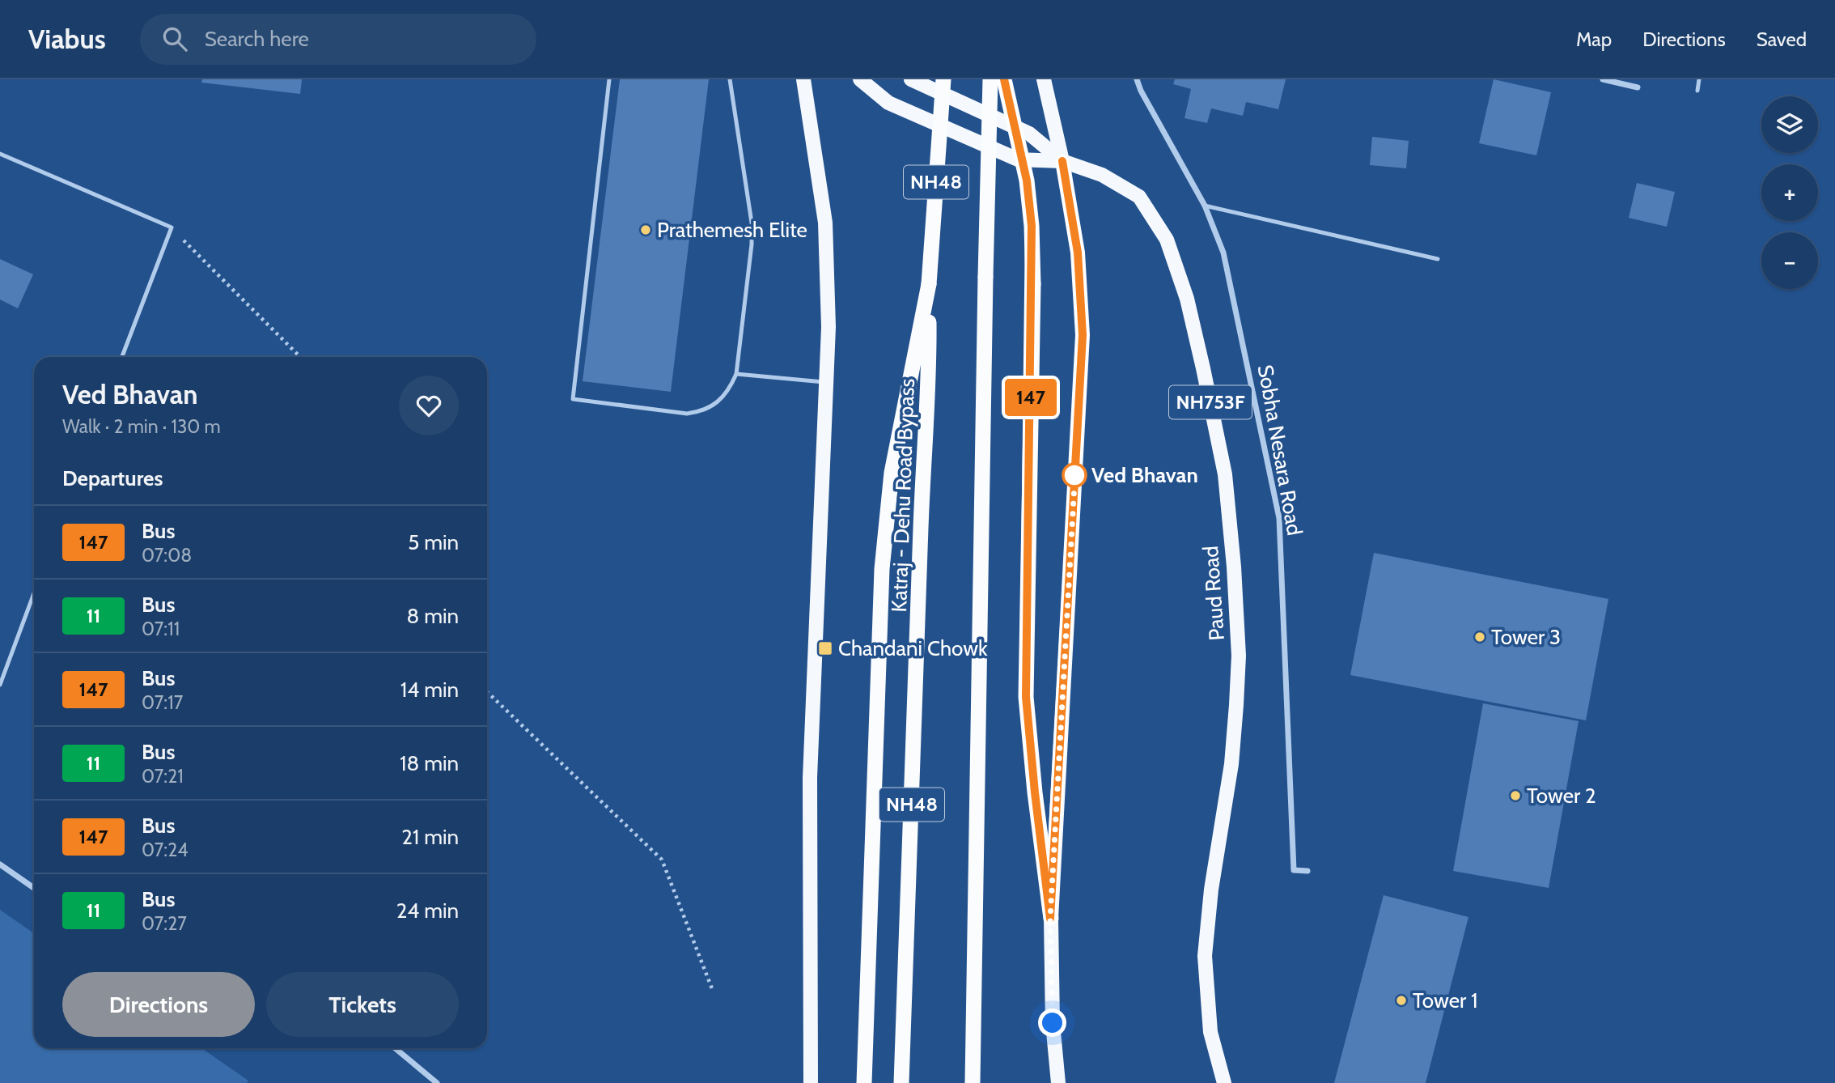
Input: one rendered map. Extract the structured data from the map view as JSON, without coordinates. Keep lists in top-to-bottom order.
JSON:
{
  "streets": {
    "highway": ["NH48", "Katraj - Dehu Road Bypass"],
    "main road": ["NH753F", "Paud Road"],
    "street": ["Sobha Nesara Road"]
  },
  "places": {
    "other": [
      "Prathemesh Elite",
      "Ved Bhavan",
      "Tower 3",
      "Tower 2",
      "Tower 1"
    ],
    "transit": ["Chandani Chowk"]
  },
  "lines": ["bus line 147"],
  "page": {
    "header": "Viabus",
    "search": "Search here",
    "nav": ["Map", "Directions", "Saved"],
    "on_map": "147",
    "map_buttons": ["+", "−"],
    "heading": [
      ["Ved Bhavan", "Walk · 2 min · 130 m"],
      "Departures"
    ],
    "list": [
      {
        "mark": "147",
        "name": "Bus",
        "note": "07:08",
        "value": "5 min"
      },
      {
        "mark": "11",
        "name": "Bus",
        "note": "07:11",
        "value": "8 min"
      },
      {
        "mark": "147",
        "name": "Bus",
        "note": "07:17",
        "value": "14 min"
      },
      {
        "mark": "11",
        "name": "Bus",
        "note": "07:21",
        "value": "18 min"
      },
      {
        "mark": "147",
        "name": "Bus",
        "note": "07:24",
        "value": "21 min"
      },
      {
        "mark": "11",
        "name": "Bus",
        "note": "07:27",
        "value": "24 min"
      }
    ],
    "buttons": ["Directions", "Tickets"]
  }
}
